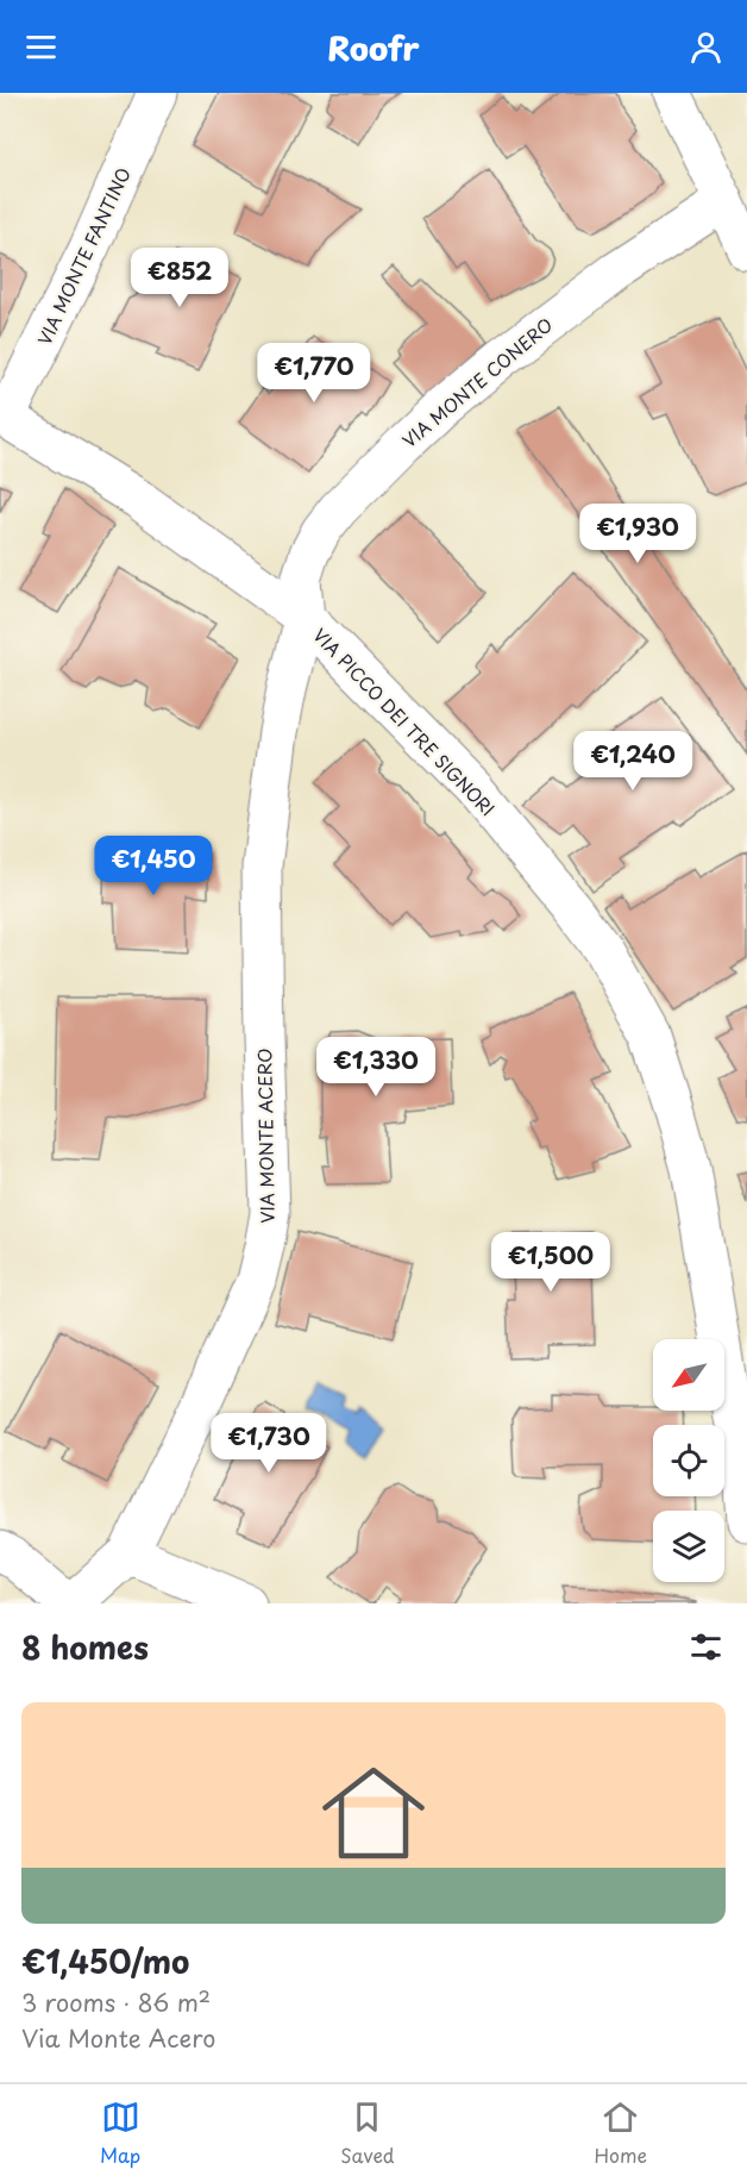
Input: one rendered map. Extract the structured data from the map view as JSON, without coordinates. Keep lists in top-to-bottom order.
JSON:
{
  "streets": {
    "street": [
      "VIA MONTE FANTINO",
      "VIA MONTE CONERO",
      "VIA PICCO DEI TRE SIGNORI",
      "VIA MONTE ACERO"
    ]
  },
  "crossings": [
    ["VIA MONTE FANTINO", "VIA PICCO DEI TRE SIGNORI"],
    ["VIA MONTE CONERO", "VIA PICCO DEI TRE SIGNORI"],
    ["VIA MONTE CONERO", "VIA MONTE ACERO"],
    ["VIA PICCO DEI TRE SIGNORI", "VIA MONTE ACERO"]
  ],
  "north": "bottom left",
  "page": {
    "header": "Roofr",
    "price": [
      "€852",
      "€1,770",
      "€1,930",
      "€1,240",
      "€1,450",
      "€1,330",
      "€1,500",
      "€1,730"
    ],
    "heading": "8 homes",
    "list": [
      {
        "name": "€1,450/mo",
        "note": "3 rooms · 86 m² · Via Monte Acero"
      }
    ],
    "tabs": ["Map", "Saved", "Home"]
  }
}
